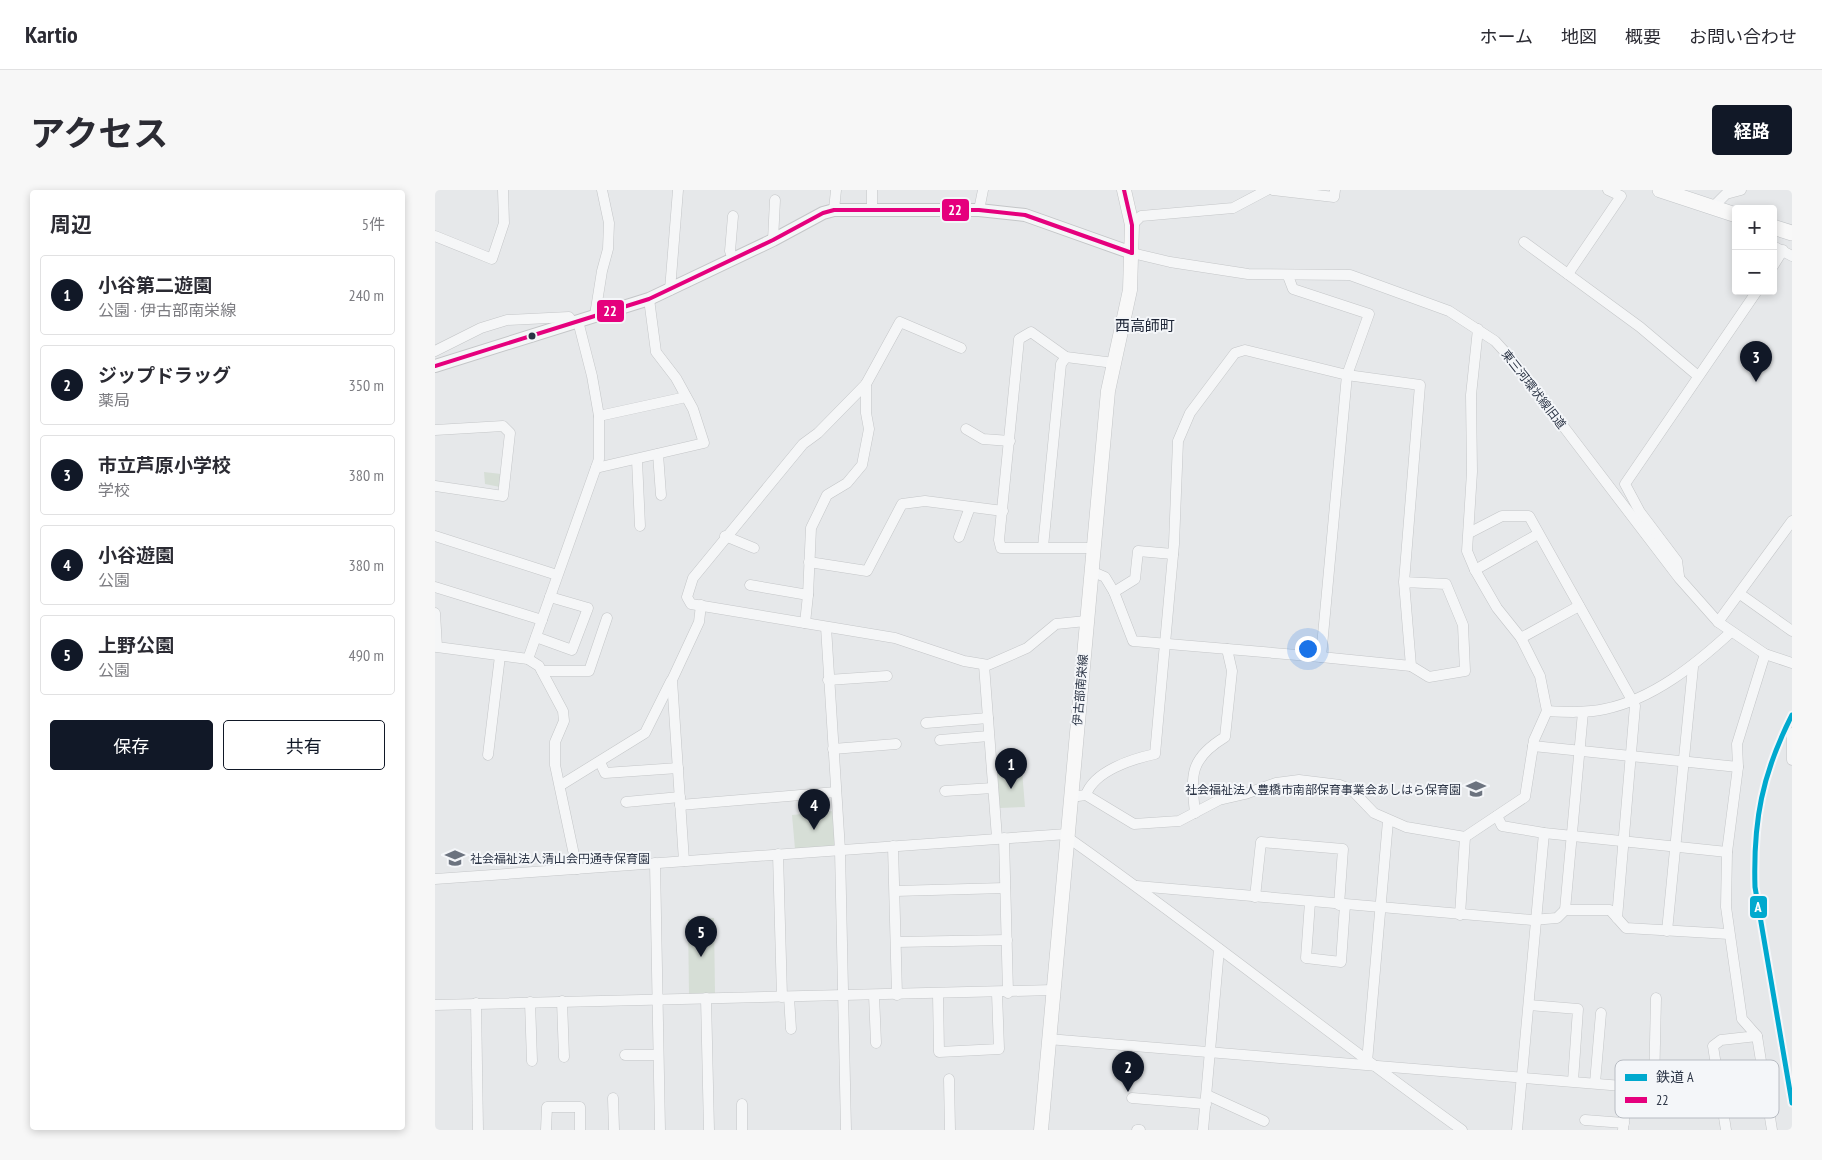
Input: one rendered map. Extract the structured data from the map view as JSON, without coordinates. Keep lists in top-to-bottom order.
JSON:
{
  "streets": {
    "main road": ["伊古部南栄線"],
    "street": ["東三河環状線旧道"]
  },
  "crossings": [
    ["東三河環状線旧道", "伊古部南栄線"]
  ],
  "districts": ["西高師町"],
  "places": {
    "school or university": ["社会福祉法人豊橋市南部保育事業会あしはら保育園", "社会福祉法人清山会円通寺保育園"]
  },
  "lines": ["transit line 22", "rail line A"],
  "legend": ["鉄道 A", "22"],
  "page": {
    "header": "Kartio",
    "nav": [
      "ホーム",
      "地図",
      "概要",
      "お問い合わせ"
    ],
    "title": "アクセス",
    "buttons": [
      "経路",
      ["保存", "共有"]
    ],
    "heading": ["周辺", "5件"],
    "map_buttons": ["+", "−"],
    "list": [
      {
        "mark": "1",
        "name": "小谷第二遊園",
        "note": "公園 · 伊古部南栄線",
        "value": "240 m"
      },
      {
        "mark": "2",
        "name": "ジップドラッグ",
        "note": "薬局",
        "value": "350 m"
      },
      {
        "mark": "3",
        "name": "市立芦原小学校",
        "note": "学校",
        "value": "380 m"
      },
      {
        "mark": "4",
        "name": "小谷遊園",
        "note": "公園",
        "value": "380 m"
      },
      {
        "mark": "5",
        "name": "上野公園",
        "note": "公園",
        "value": "490 m"
      }
    ],
    "pins": [
      "3",
      "1",
      "4",
      "5",
      "2"
    ]
  }
}
